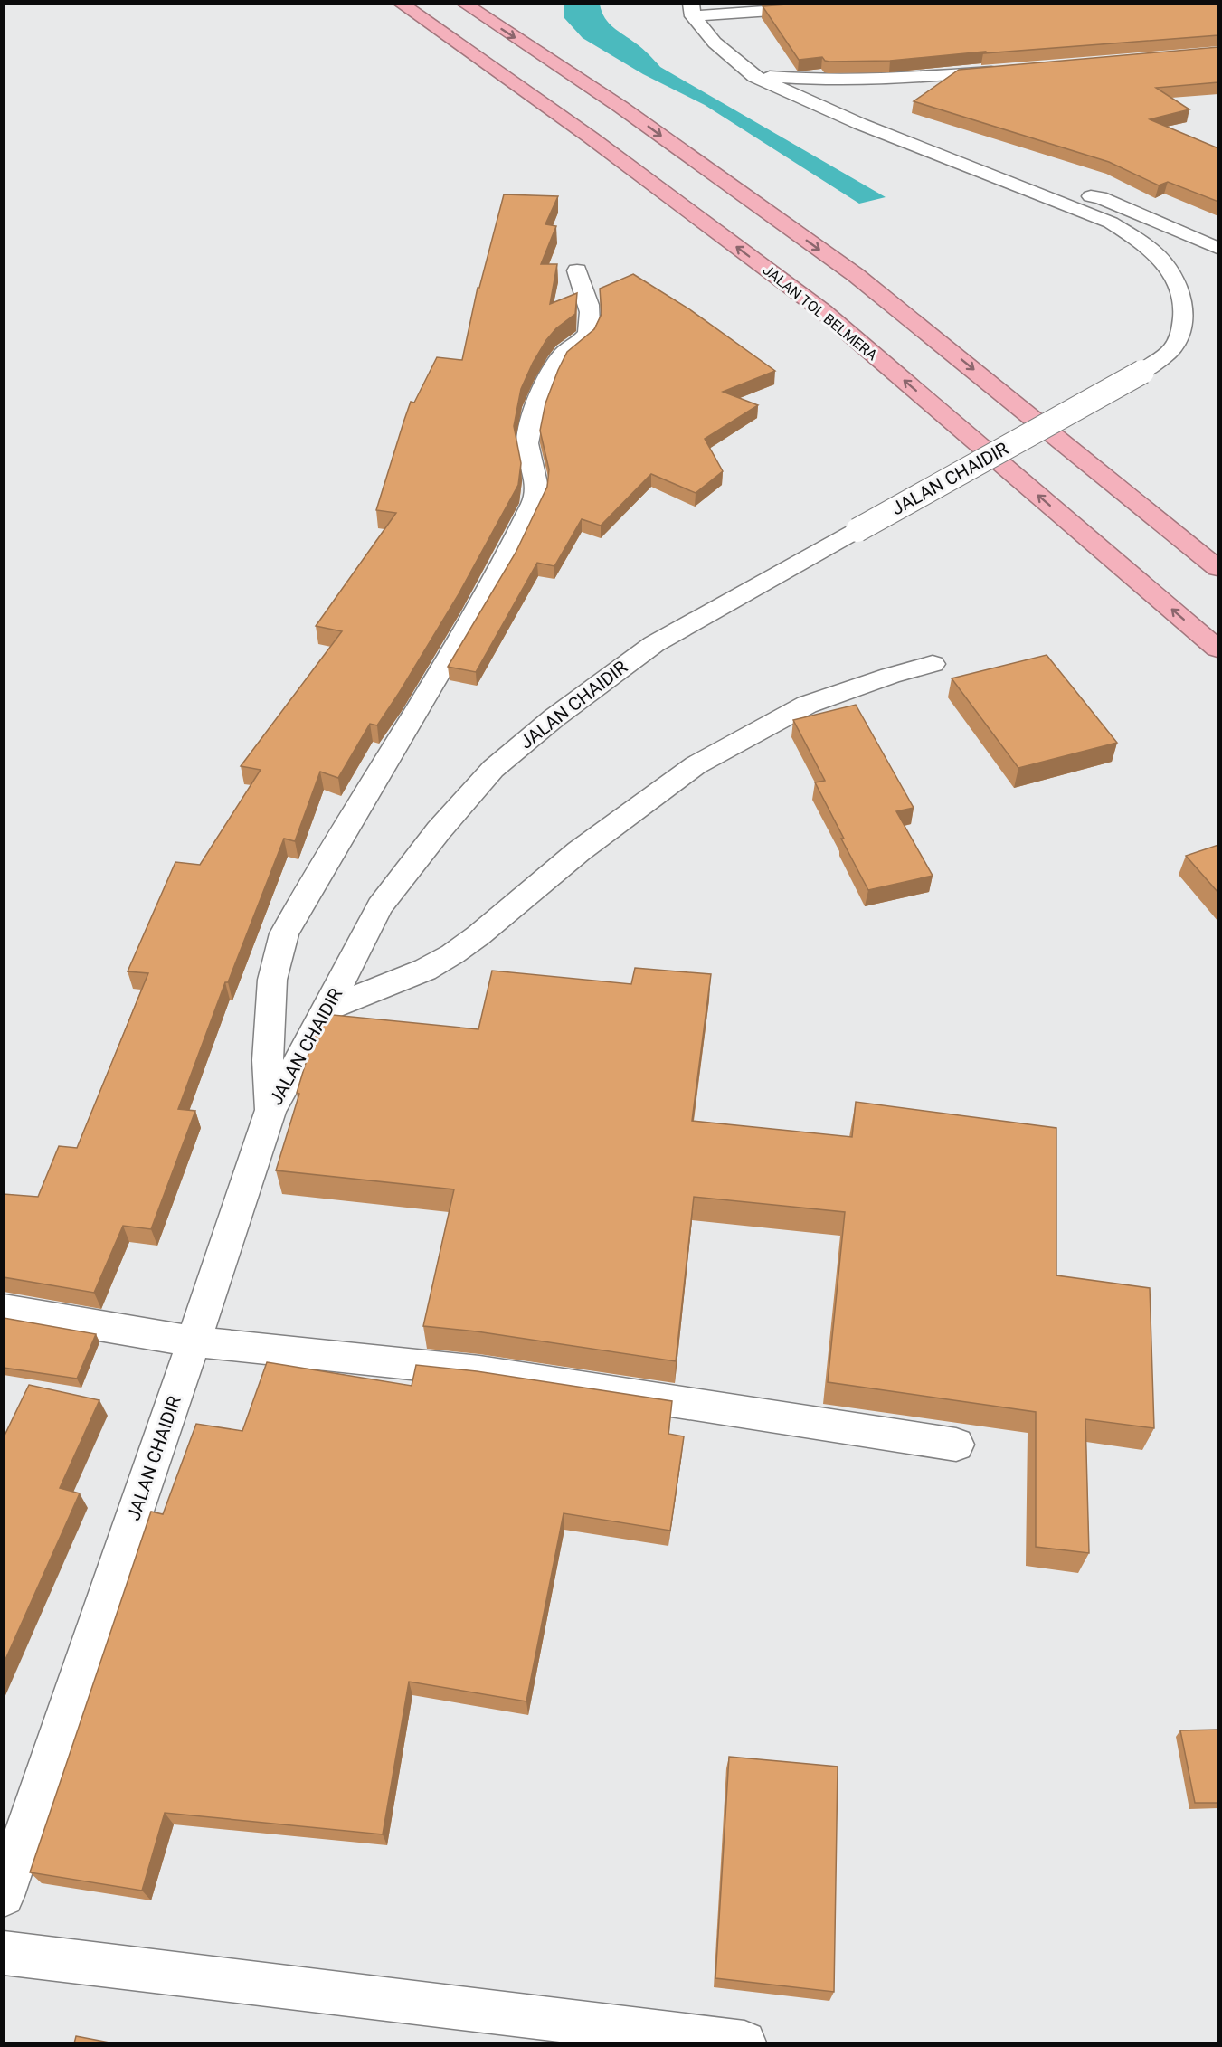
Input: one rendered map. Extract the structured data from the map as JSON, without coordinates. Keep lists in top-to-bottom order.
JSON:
{
  "streets": {
    "highway": ["JALAN TOL BELMERA"],
    "street": ["JALAN CHAIDIR"]
  }
}
